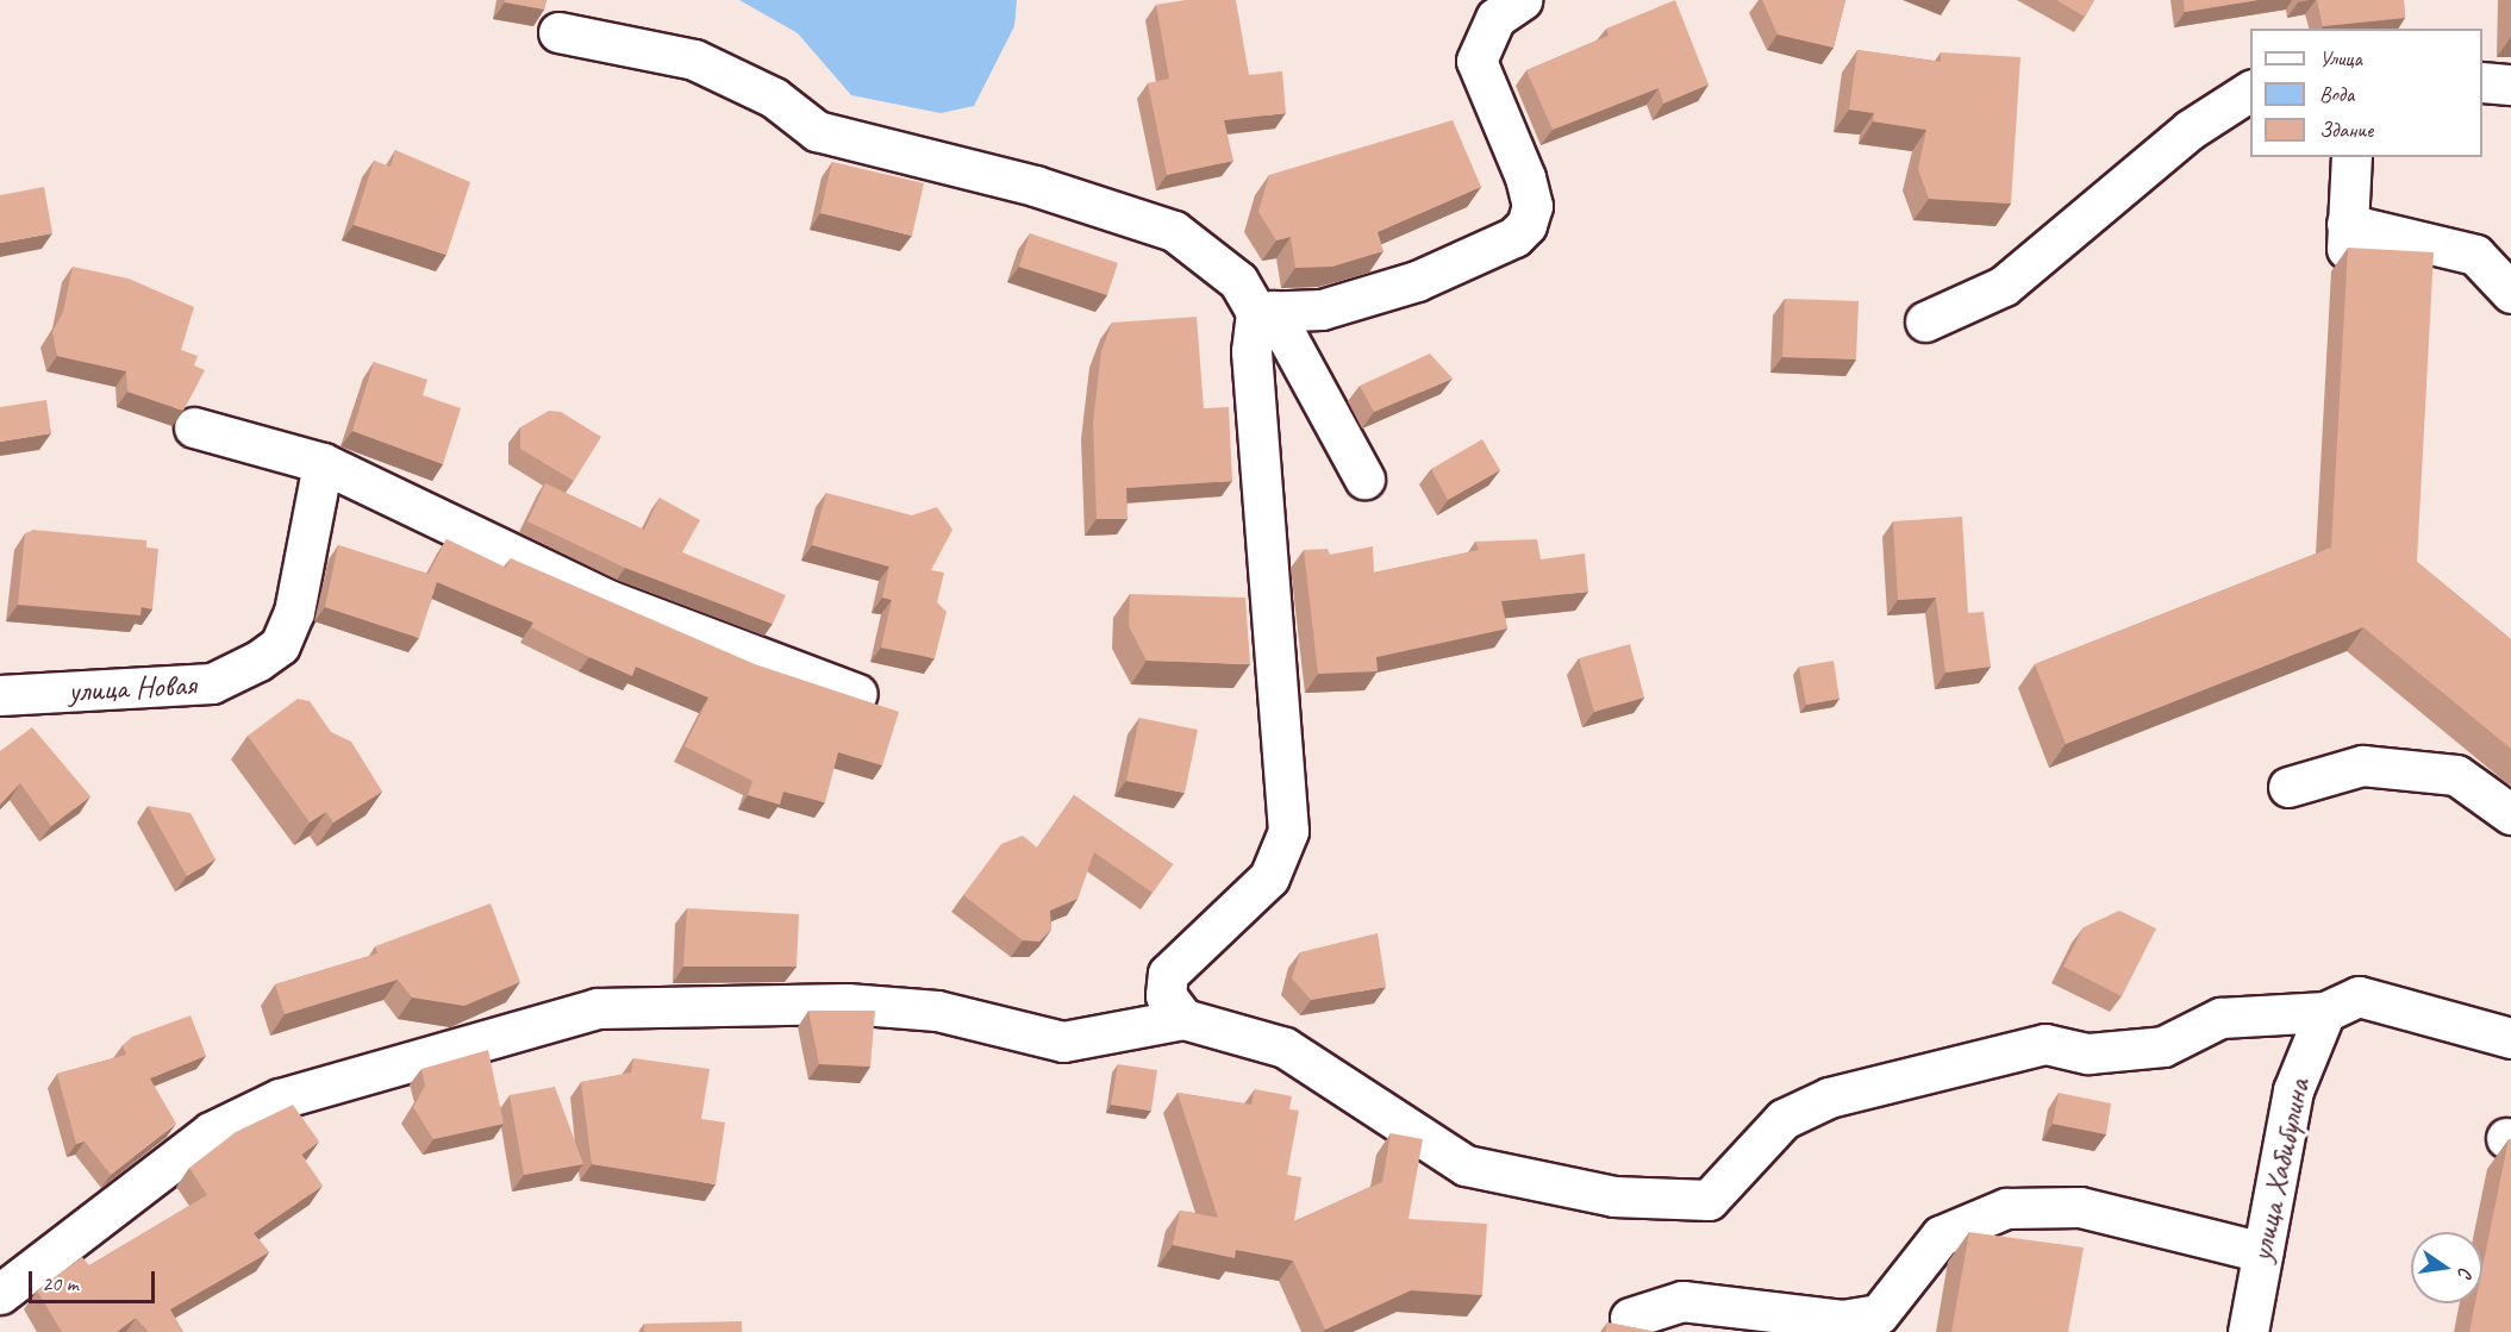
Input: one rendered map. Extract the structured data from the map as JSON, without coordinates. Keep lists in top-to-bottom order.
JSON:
{
  "streets": {
    "street": ["улица Новая", "улица Хабибулина"]
  },
  "legend": ["Улица", "Вода", "Здание"],
  "scale_bar": "20 m",
  "north": "right"
}
